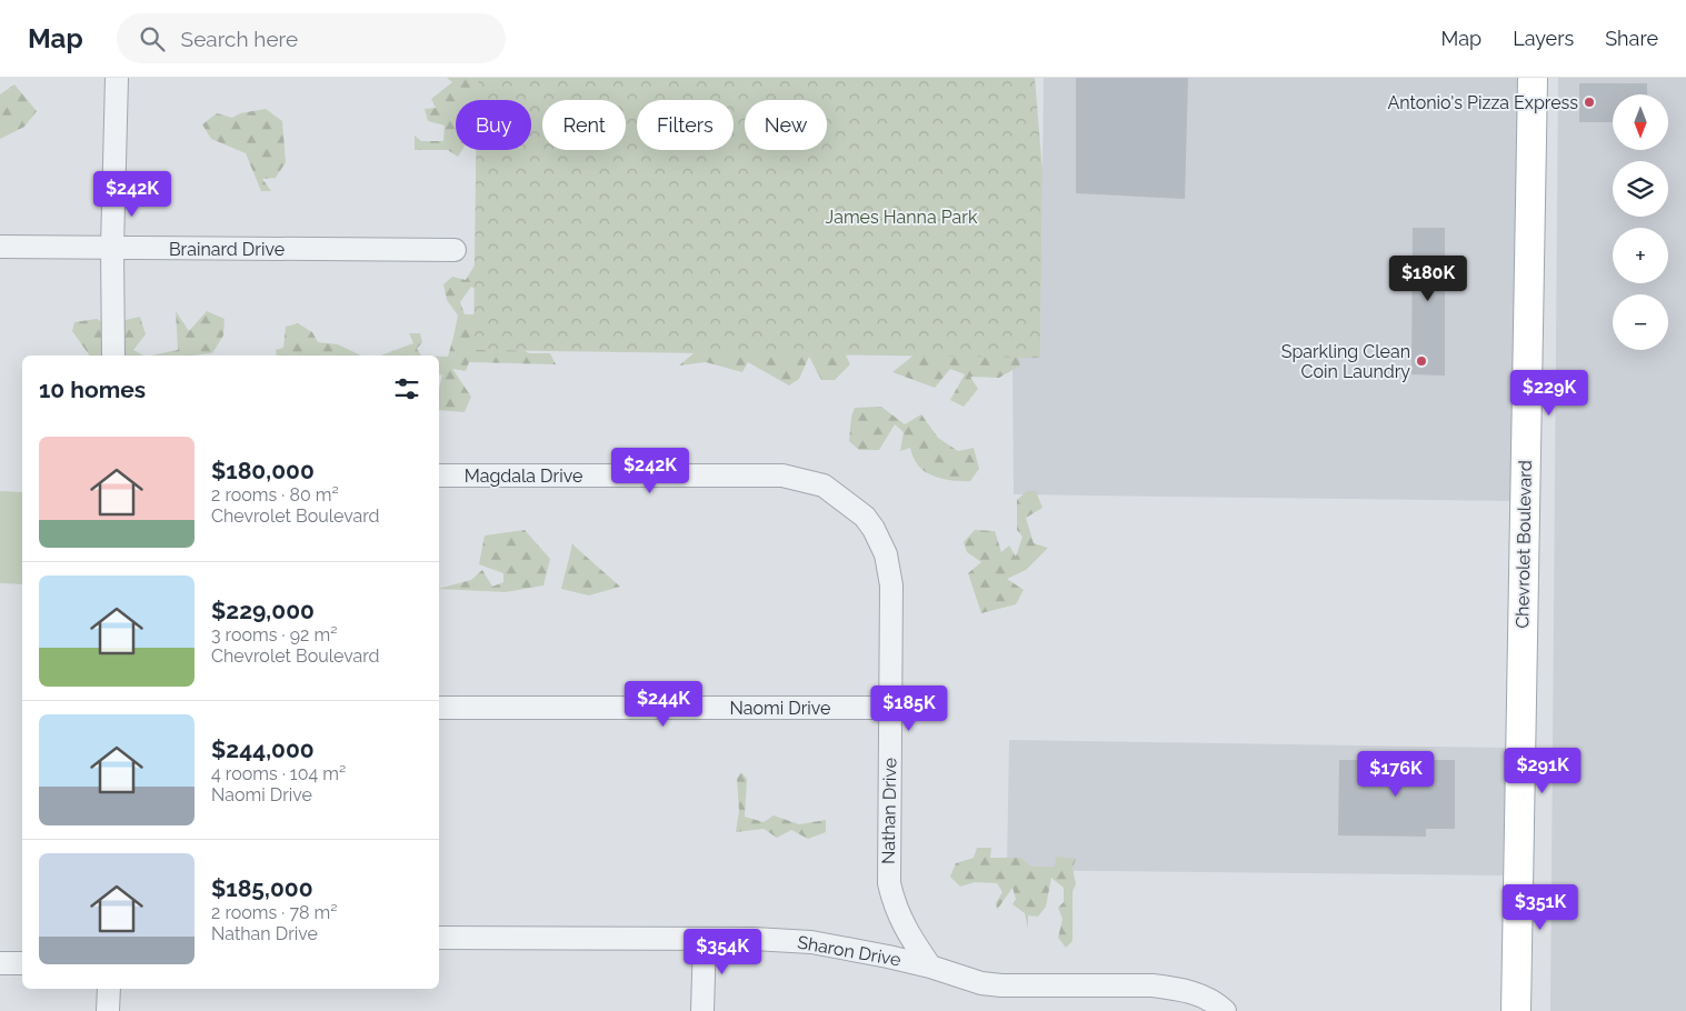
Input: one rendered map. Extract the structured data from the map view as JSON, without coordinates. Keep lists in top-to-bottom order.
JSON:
{
  "streets": {
    "main road": ["Chevrolet Boulevard"],
    "street": [
      "Brainard Drive",
      "Magdala Drive",
      "Naomi Drive",
      "Nathan Drive",
      "Sharon Drive"
    ]
  },
  "crossings": [
    ["Magdala Drive", "Nathan Drive"],
    ["Naomi Drive", "Nathan Drive"],
    ["Nathan Drive", "Sharon Drive"]
  ],
  "parks": ["James Hanna Park"],
  "places": ["Antonio's Pizza Express", "Sparkling Clean Coin Laundry"],
  "north": "bottom",
  "page": {
    "header": "Map",
    "search": "Search here",
    "nav": ["Map", "Layers", "Share"],
    "map_buttons": ["+", "−"],
    "chip": [
      "Buy",
      "Rent",
      "Filters",
      "New"
    ],
    "price": [
      "$242K",
      "$180K",
      "$229K",
      "$242K",
      "$244K",
      "$185K",
      "$291K",
      "$176K",
      "$351K",
      "$354K"
    ],
    "heading": "10 homes",
    "list": [
      {
        "name": "$180,000",
        "note": "2 rooms · 80 m² · Chevrolet Boulevard"
      },
      {
        "name": "$229,000",
        "note": "3 rooms · 92 m² · Chevrolet Boulevard"
      },
      {
        "name": "$244,000",
        "note": "4 rooms · 104 m² · Naomi Drive"
      },
      {
        "name": "$185,000",
        "note": "2 rooms · 78 m² · Nathan Drive"
      }
    ]
  }
}
